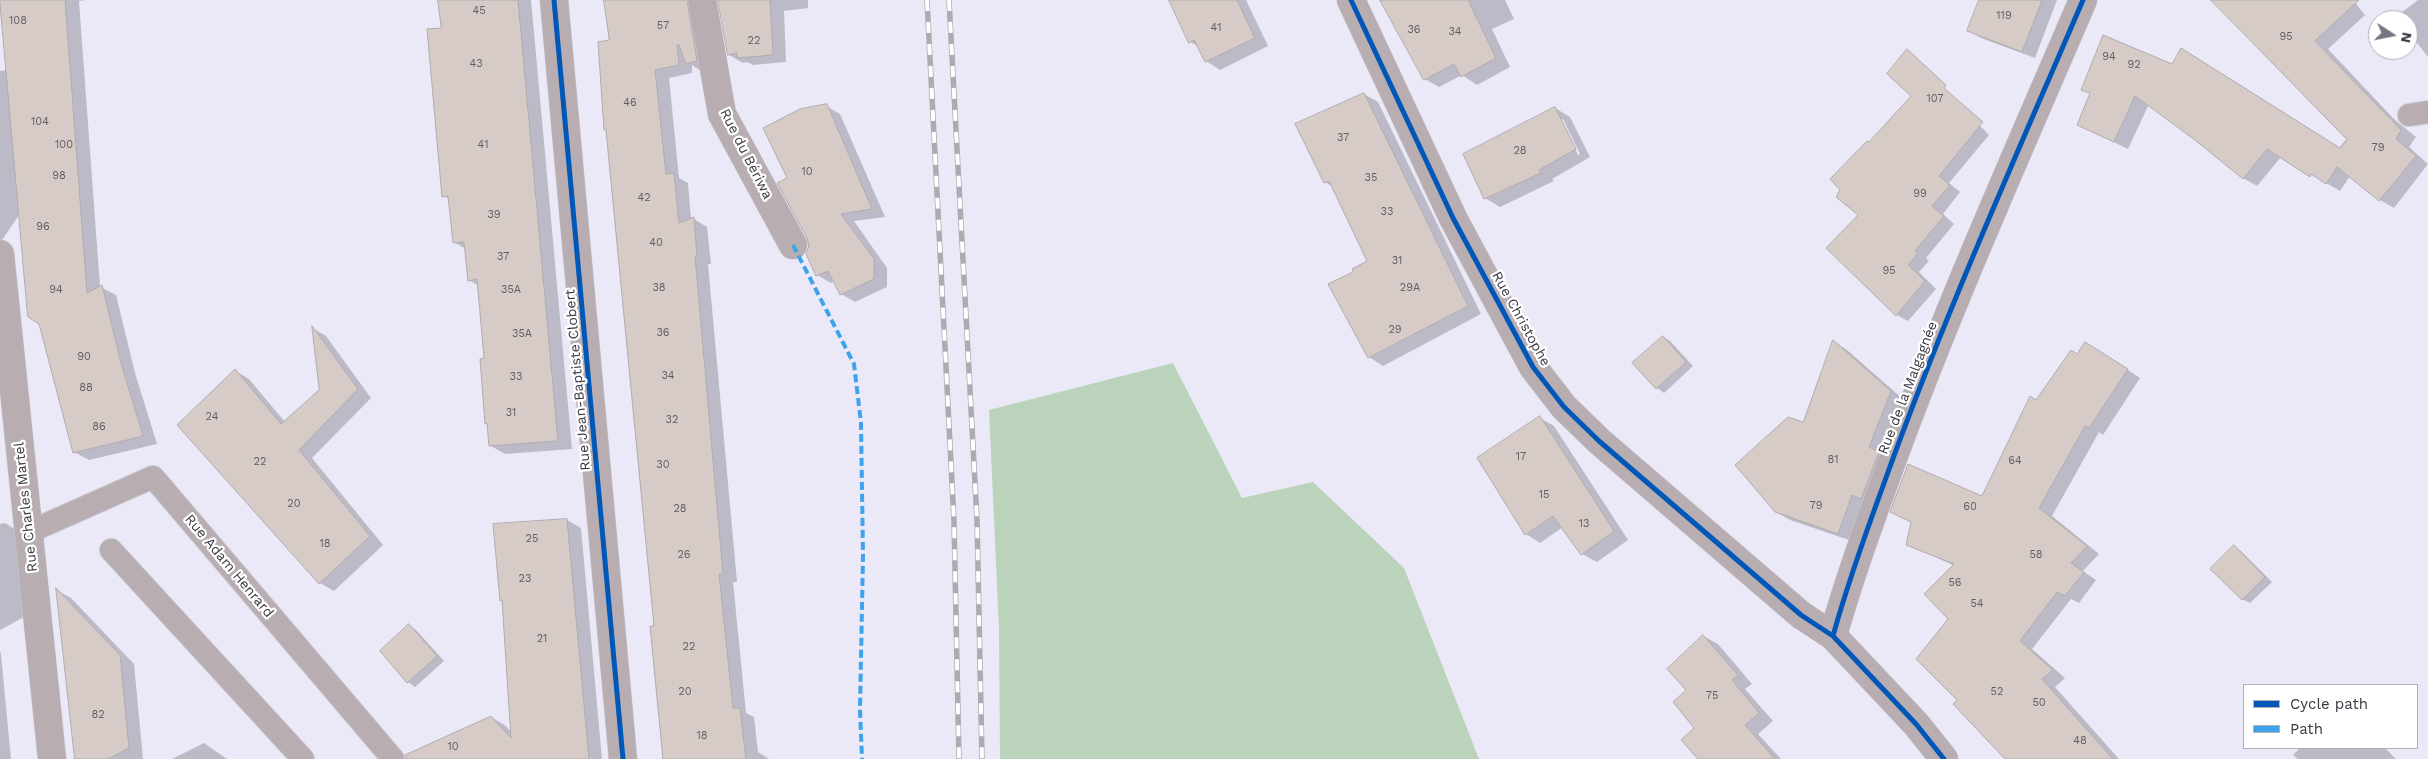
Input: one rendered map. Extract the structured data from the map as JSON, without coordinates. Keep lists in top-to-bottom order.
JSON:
{
  "streets": {
    "street": [
      "Rue du Bériwa",
      "Rue Christophe",
      "Rue Jean-Baptiste Clobert",
      "Rue de la Malgagnée",
      "Rue Charles Martel"
    ],
    "lane": ["Rue Adam Henrard"]
  },
  "crossings": [
    ["Rue Christophe", "Rue de la Malgagnée"],
    ["Rue Charles Martel", "Rue Adam Henrard"]
  ],
  "house_numbers": [
    "45",
    "119",
    "108",
    "57",
    "41",
    "36",
    "34",
    "95",
    "22",
    "94",
    "43",
    "92",
    "107",
    "46",
    "104",
    "37",
    "100",
    "41",
    "79",
    "28",
    "10",
    "98",
    "35",
    "99",
    "42",
    "33",
    "39",
    "96",
    "40",
    "37",
    "31",
    "95",
    "38",
    "29A",
    "94",
    "35A",
    "29",
    "36",
    "35A",
    "90",
    "34",
    "33",
    "88",
    "31",
    "24",
    "32",
    "86",
    "17",
    "81",
    "64",
    "22",
    "30",
    "15",
    "20",
    "79",
    "60",
    "28",
    "13",
    "25",
    "18",
    "26",
    "58",
    "23",
    "56",
    "54",
    "21",
    "22",
    "20",
    "52",
    "75",
    "50",
    "82",
    "18",
    "48",
    "10"
  ],
  "legend": ["Cycle path", "Path"],
  "north": "right"
}
